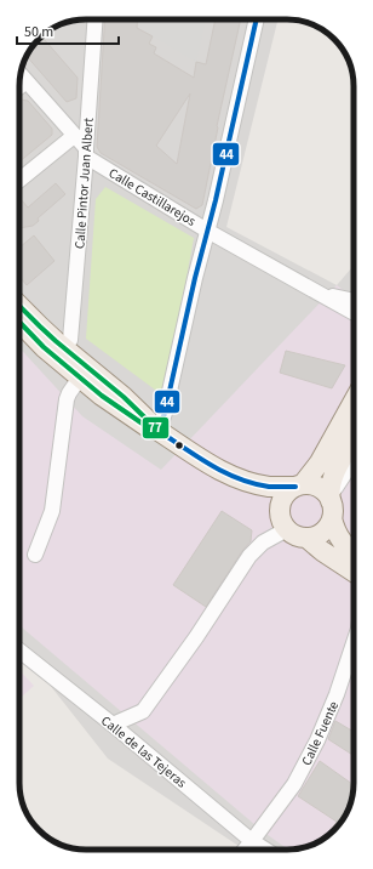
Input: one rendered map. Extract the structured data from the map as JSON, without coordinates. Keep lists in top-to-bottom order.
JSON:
{
  "streets": {
    "street": [
      "Calle Pintor Juan Albert",
      "Calle Castillarejos",
      "Calle Fuente",
      "Calle de las Tejeras"
    ]
  },
  "crossings": [
    ["Calle Pintor Juan Albert", "Calle Castillarejos"],
    ["Calle Fuente", "Calle de las Tejeras"]
  ],
  "lines": ["transit line 44", "transit line 77"],
  "scale_bar": "50 m"
}
